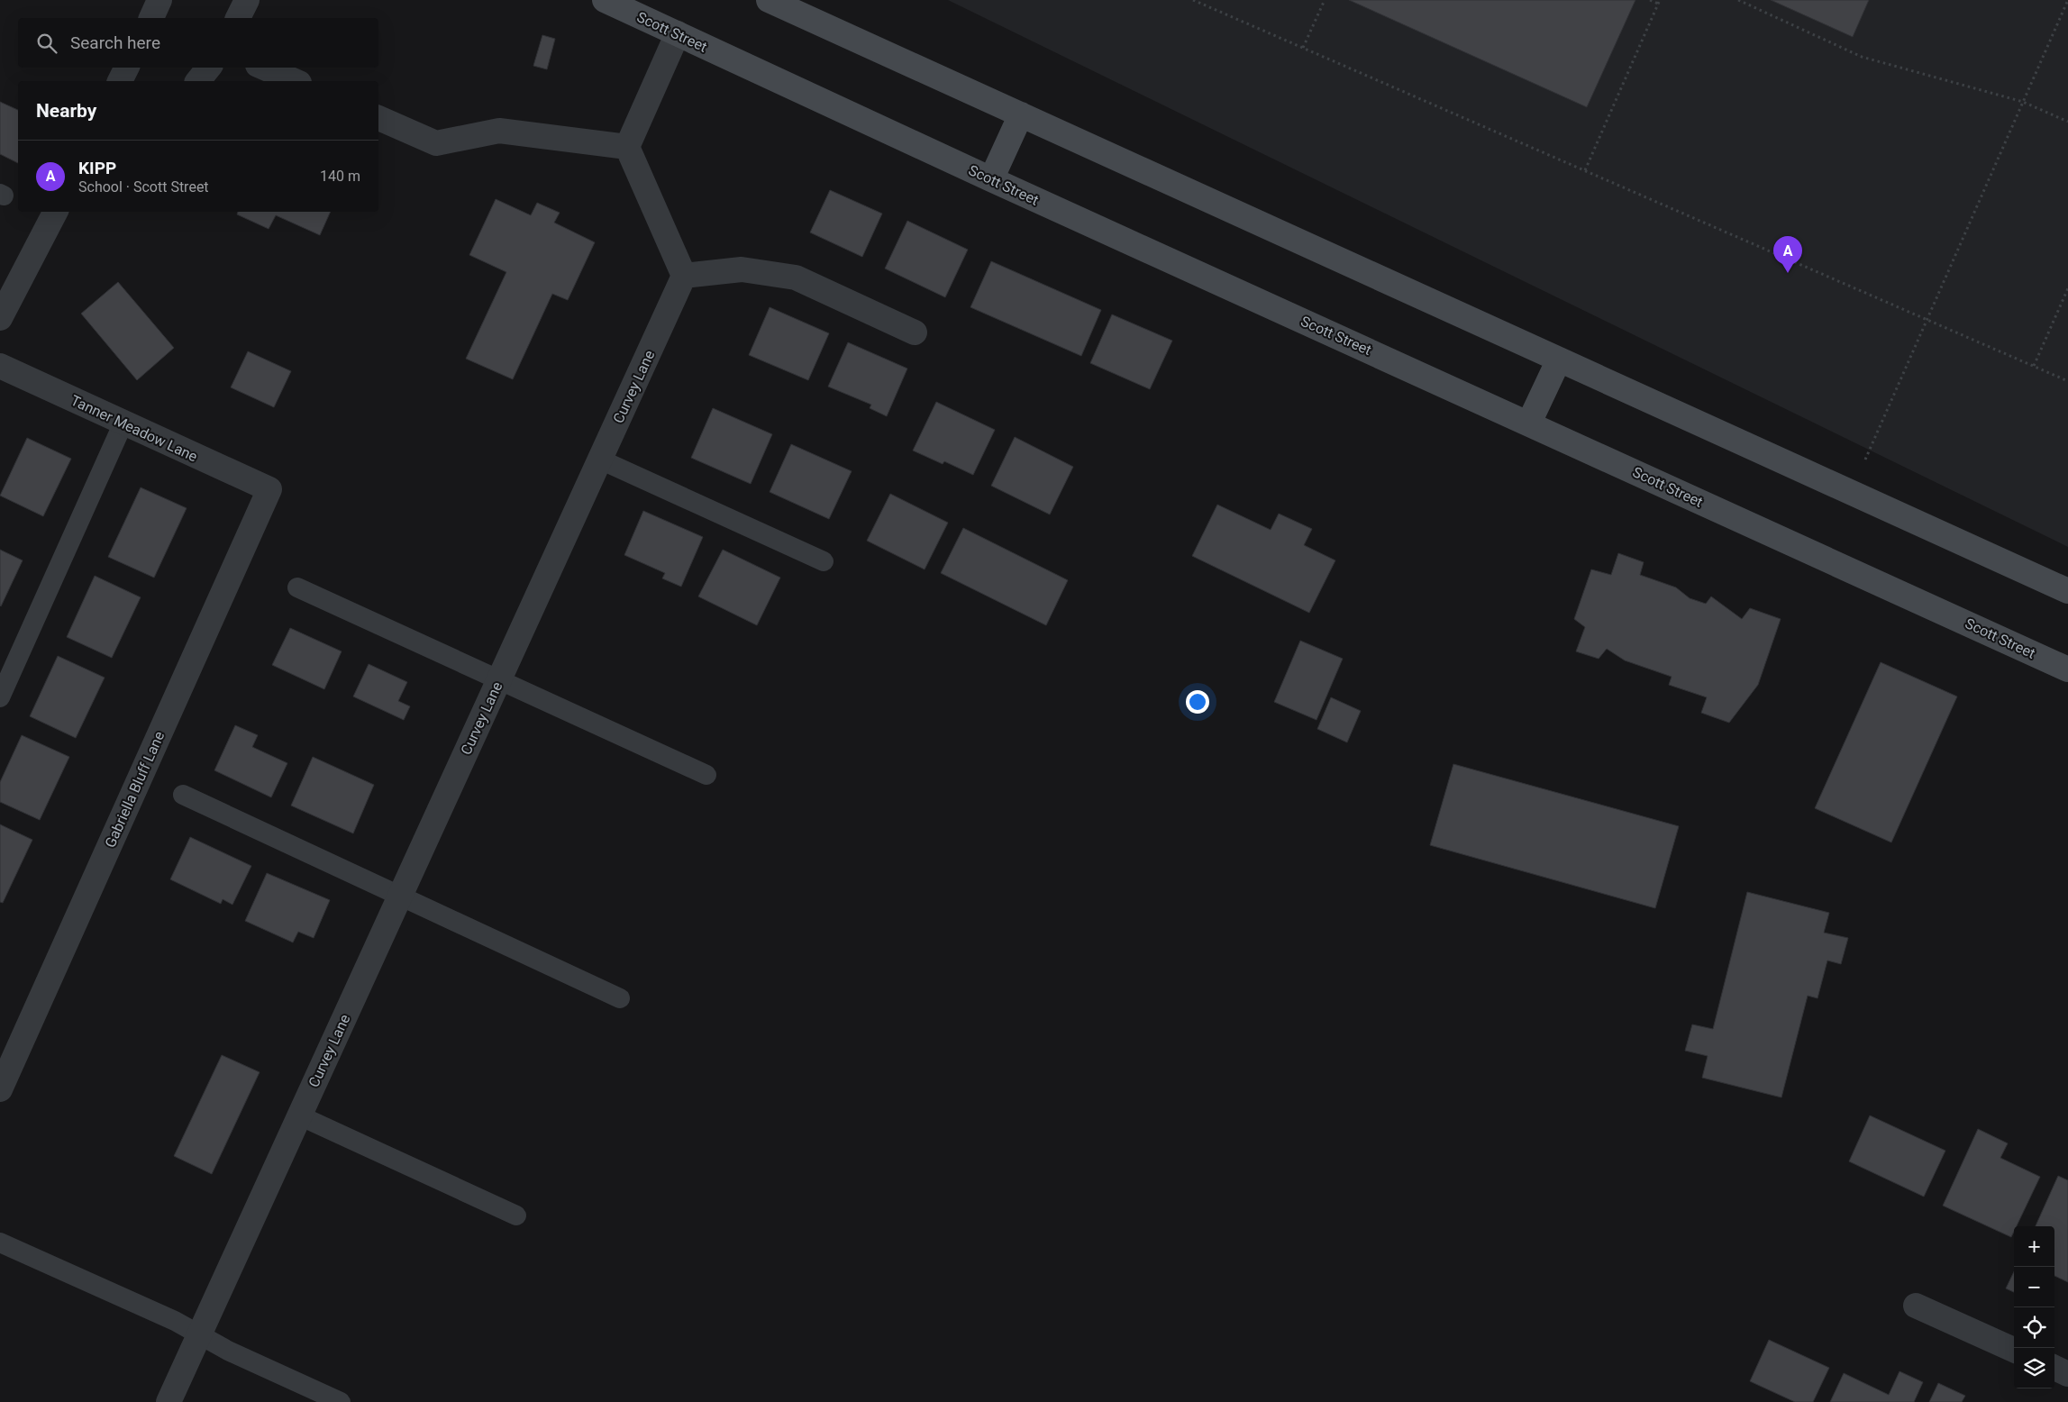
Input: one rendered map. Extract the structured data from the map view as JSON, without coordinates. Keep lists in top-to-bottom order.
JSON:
{
  "streets": {
    "main road": ["Scott Street"],
    "street": ["Curvey Lane", "Tanner Meadow Lane", "Gabriella Bluff Lane"]
  },
  "crossings": [
    ["Tanner Meadow Lane", "Gabriella Bluff Lane"]
  ],
  "page": {
    "search": "Search here",
    "heading": "Nearby",
    "list": [
      {
        "mark": "A",
        "name": "KIPP",
        "note": "School · Scott Street",
        "value": "140 m"
      }
    ],
    "pins": "A",
    "map_buttons": ["+", "−"]
  }
}
